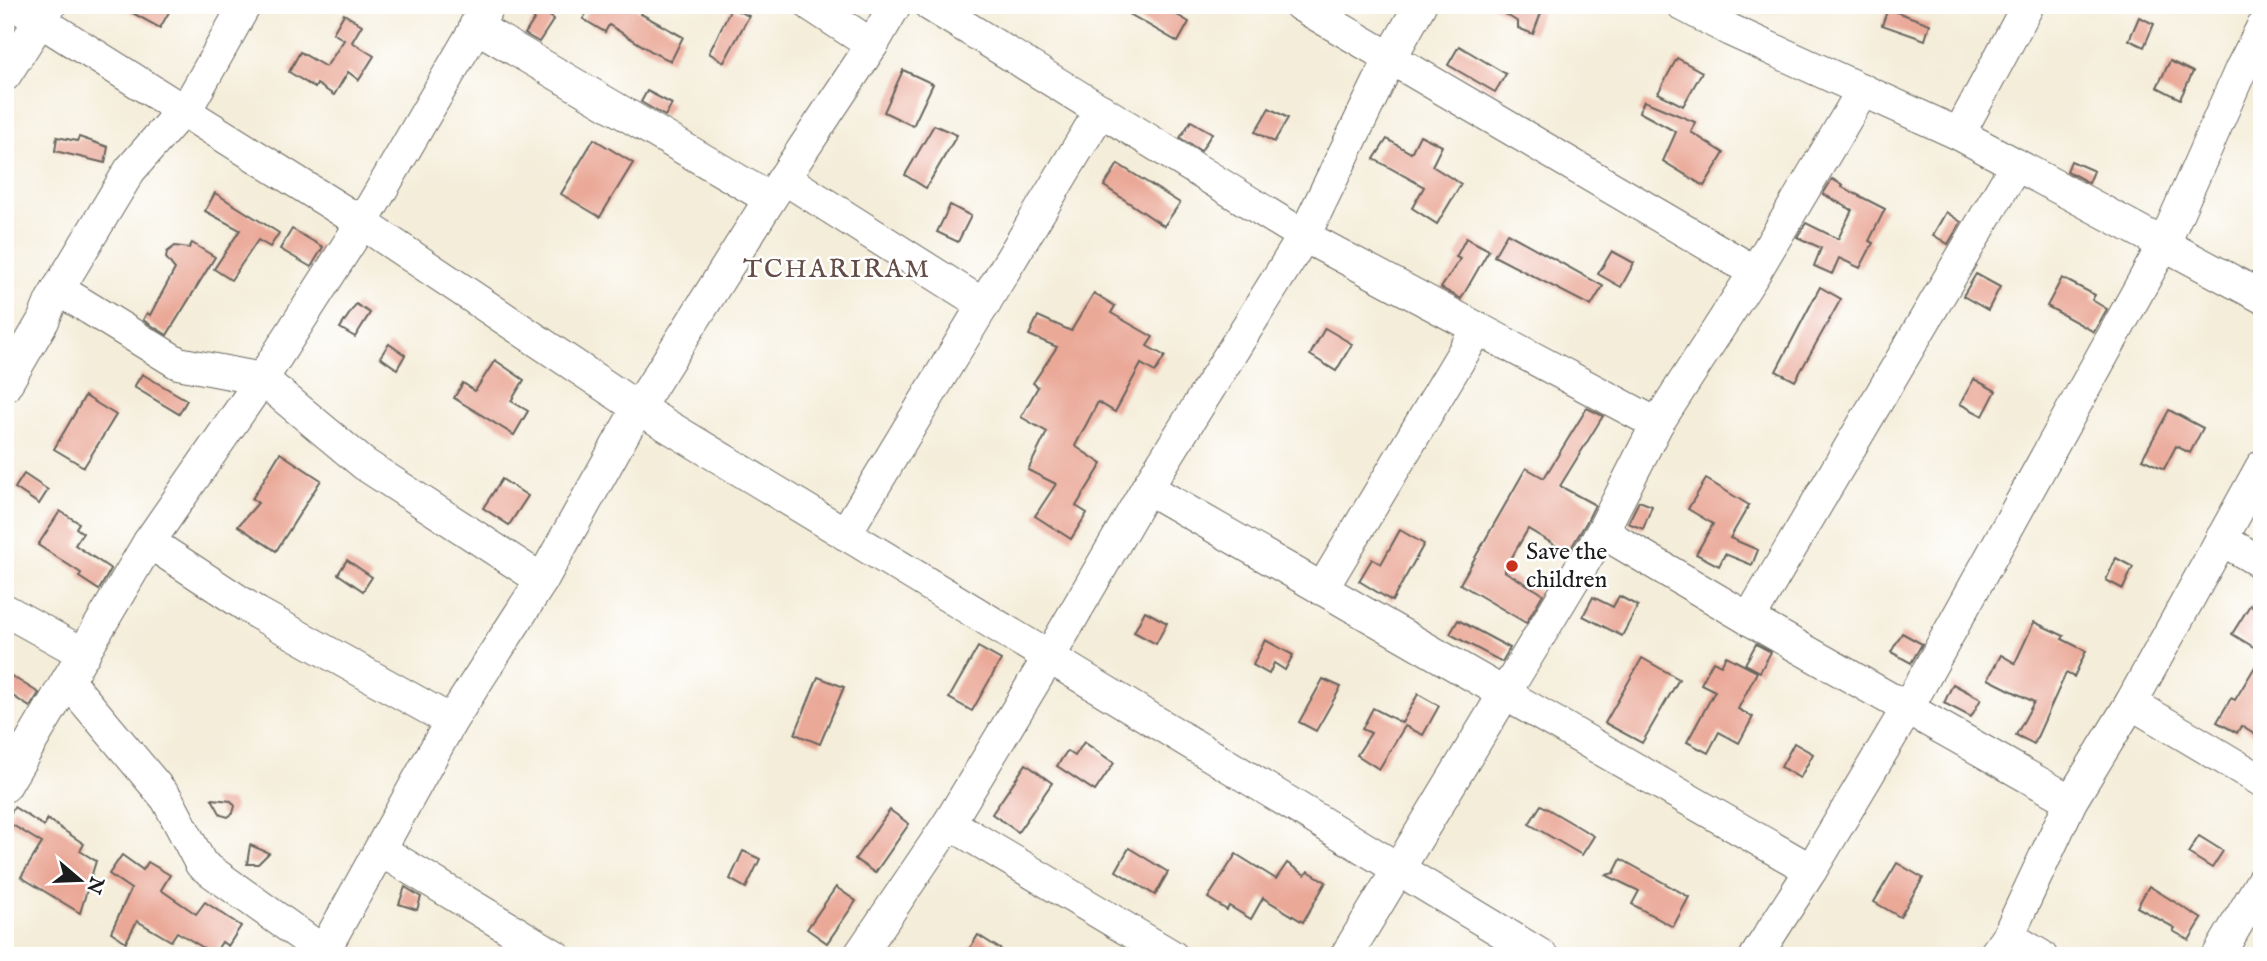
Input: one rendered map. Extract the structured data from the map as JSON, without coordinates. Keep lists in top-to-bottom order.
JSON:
{
  "districts": ["TCHARIRAM"],
  "places": ["Save the children"],
  "north": "right"
}
